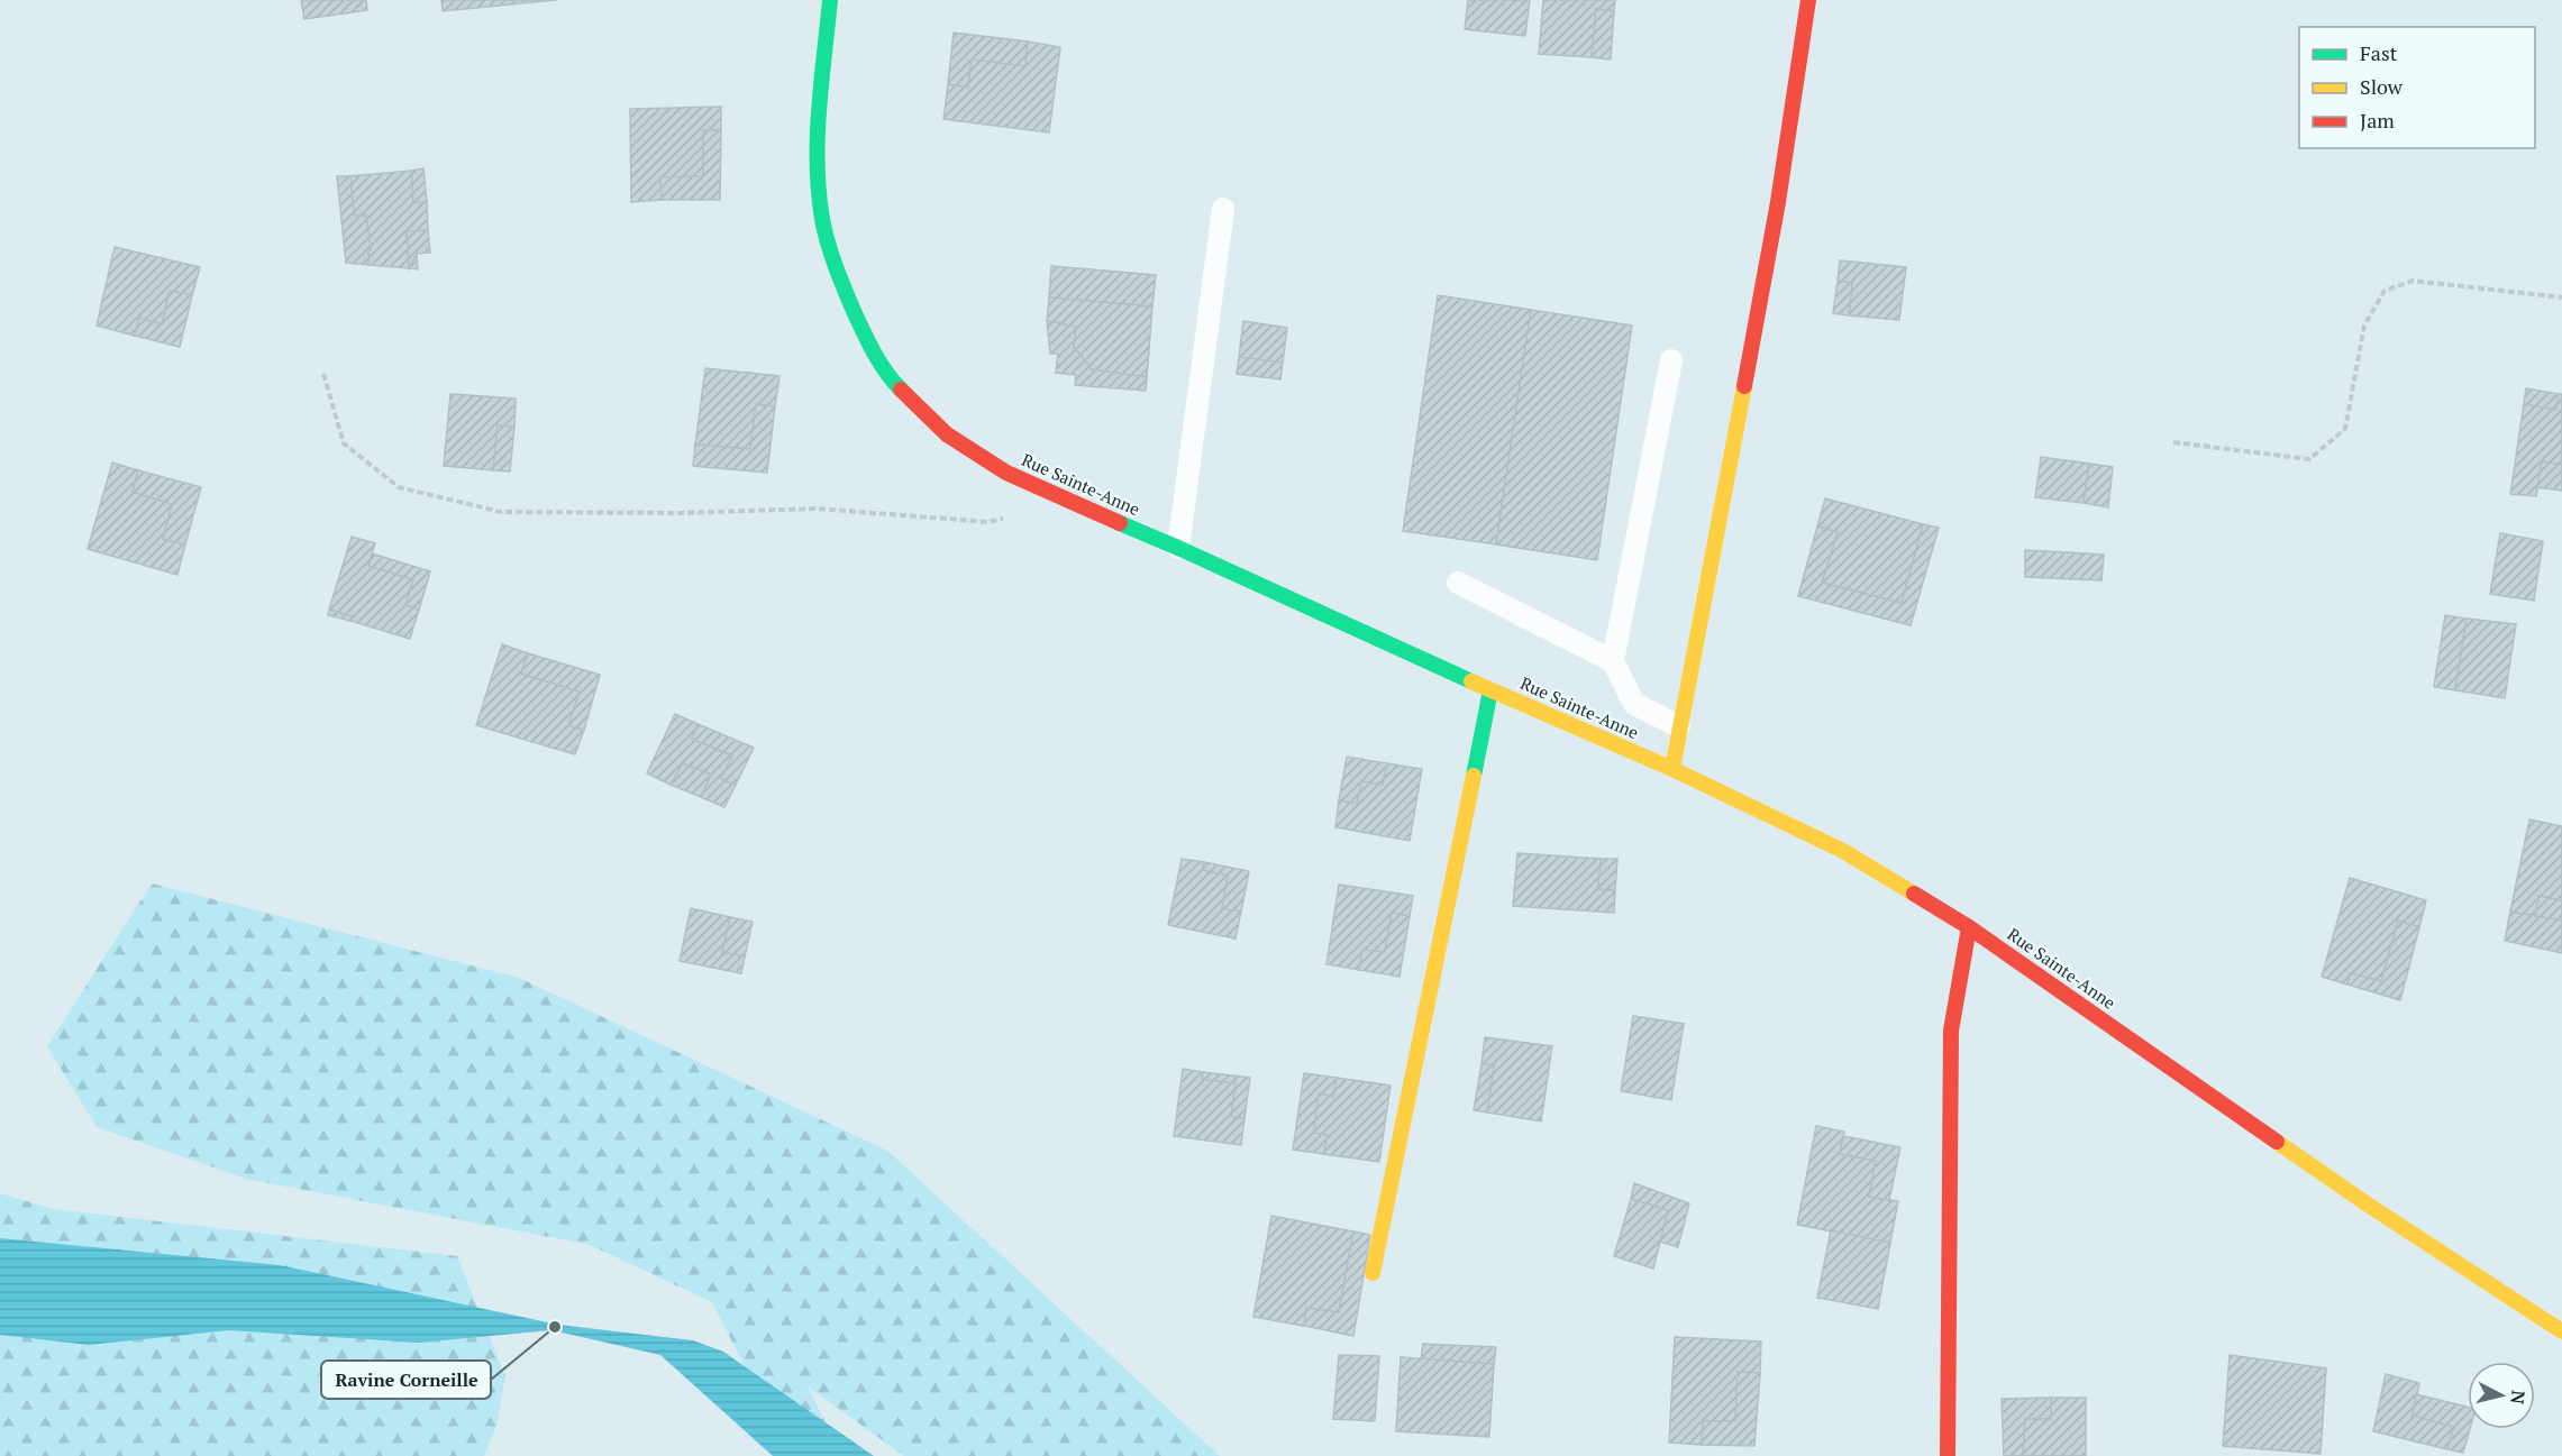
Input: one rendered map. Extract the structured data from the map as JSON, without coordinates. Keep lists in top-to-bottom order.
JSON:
{
  "streets": {
    "main road": ["Rue Sainte-Anne"]
  },
  "places": ["Ravine Corneille"],
  "legend": ["Fast", "Slow", "Jam"],
  "north": "right"
}
